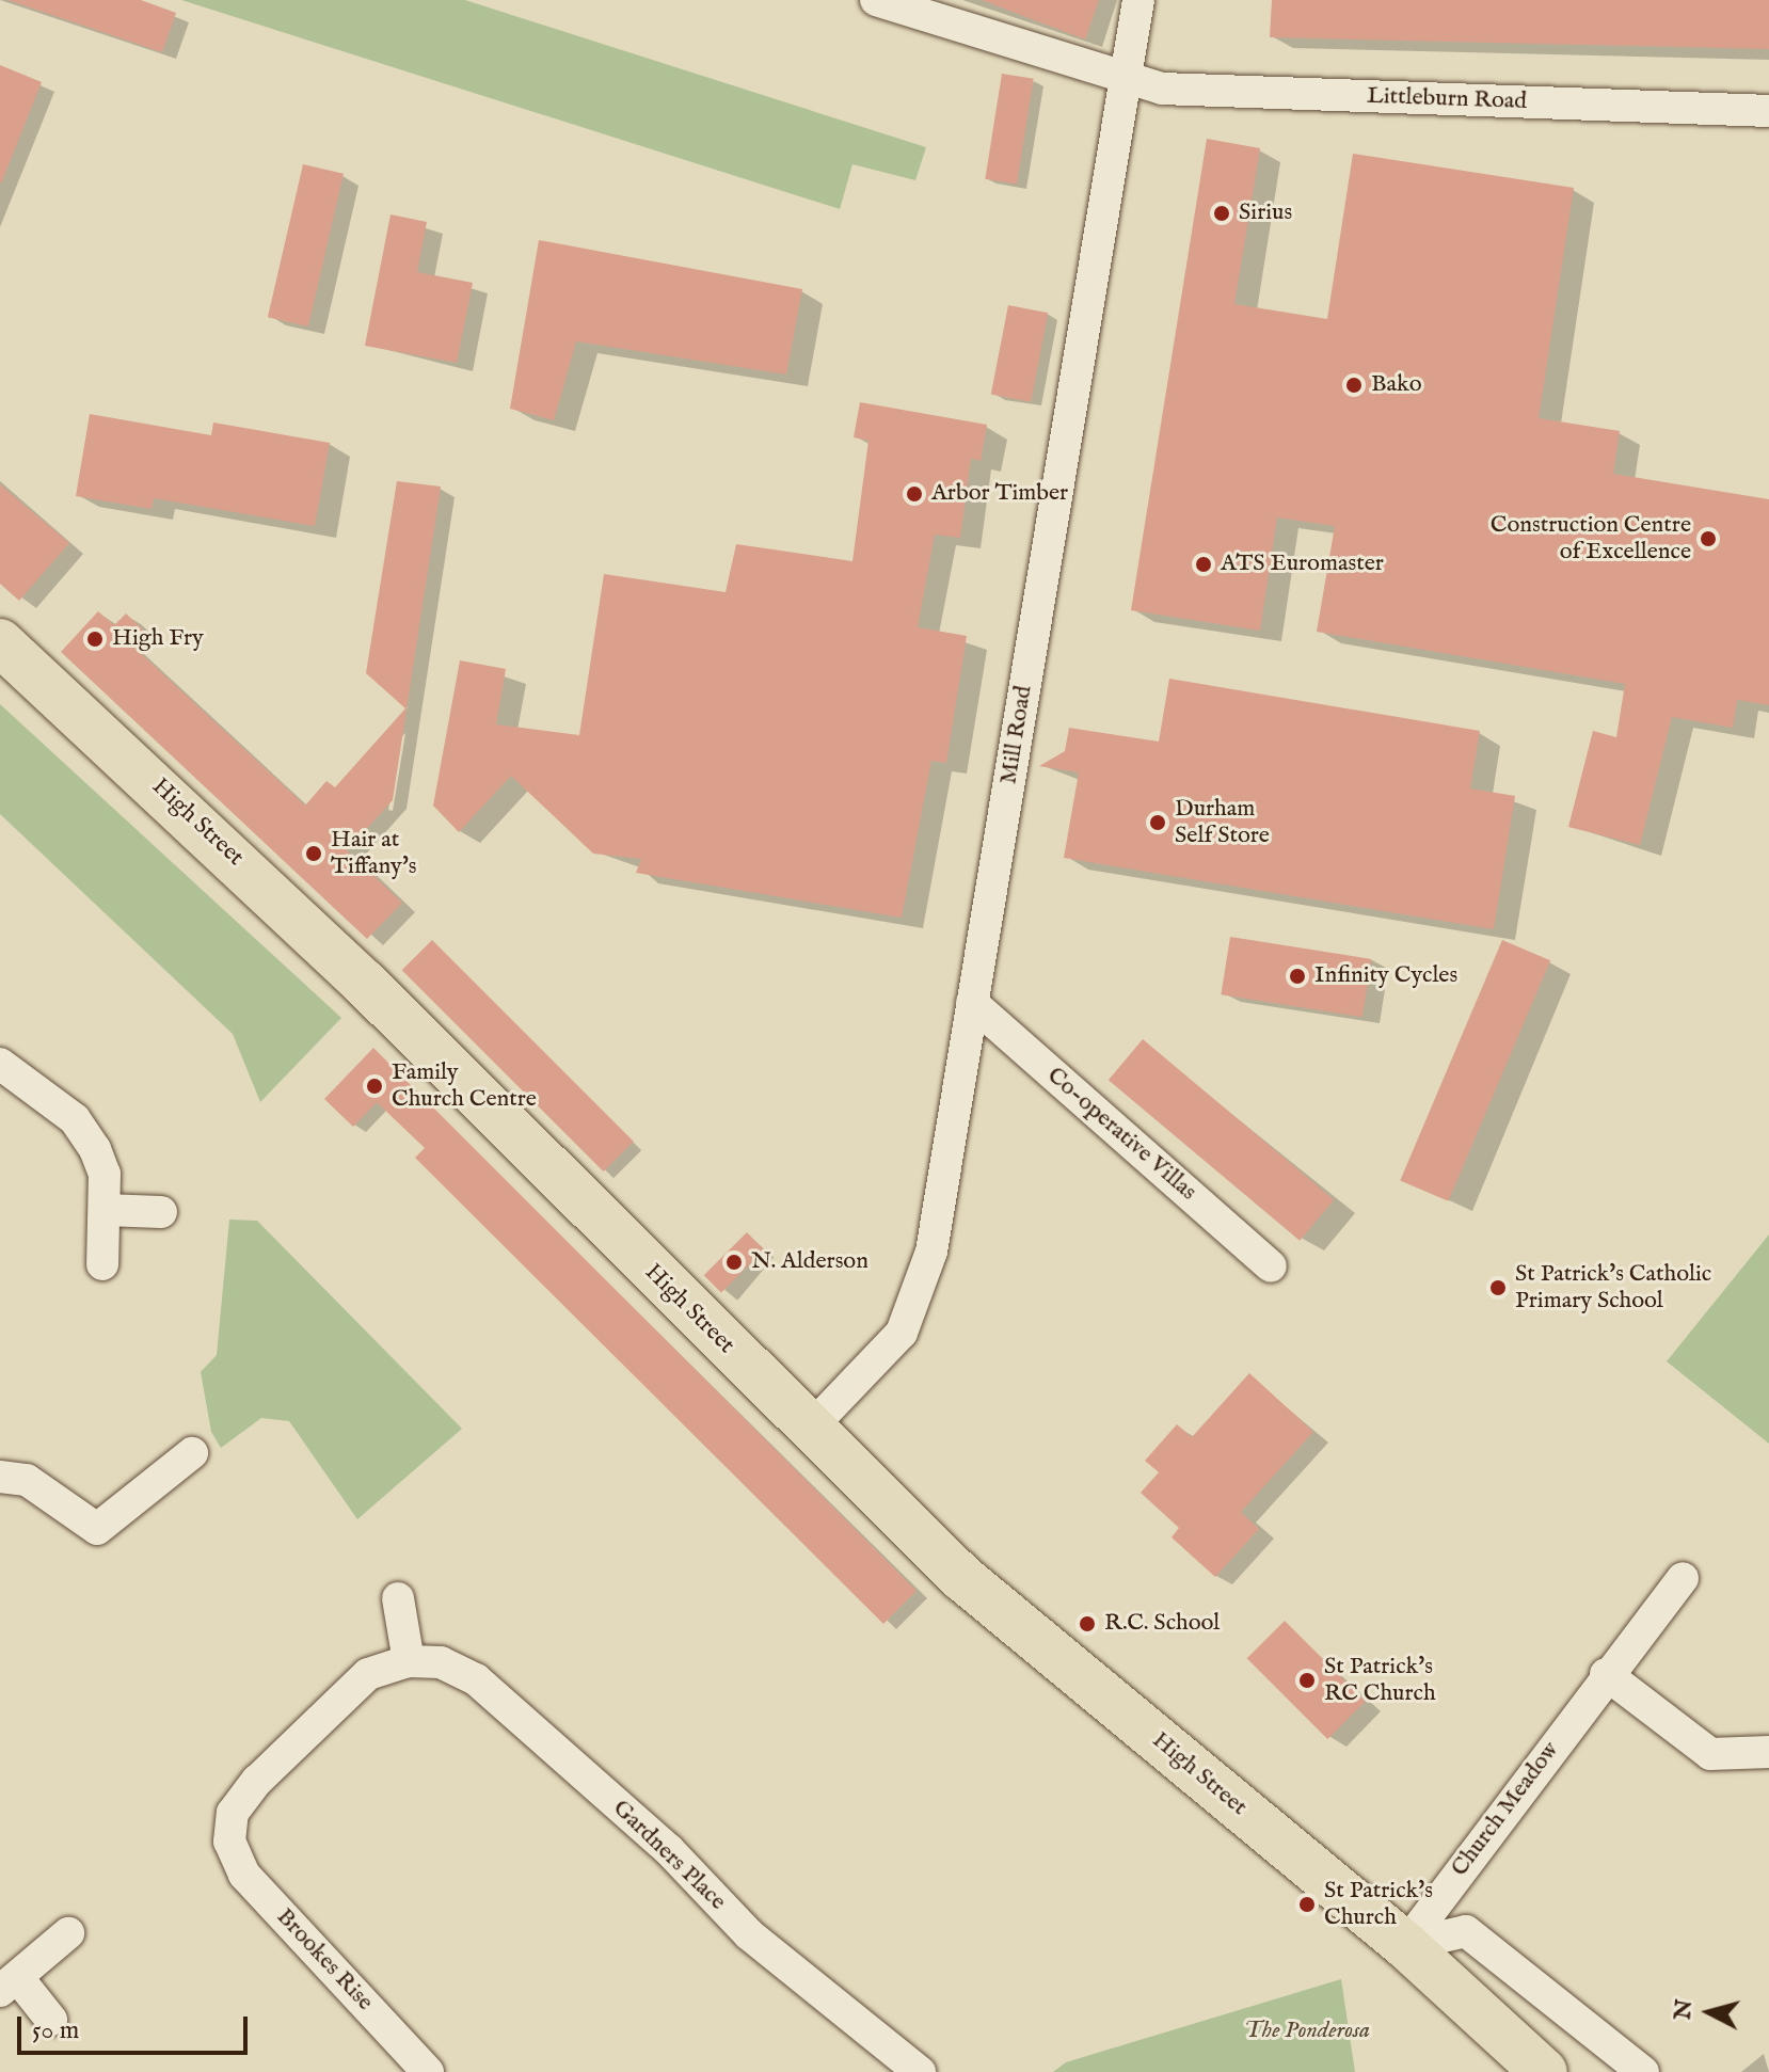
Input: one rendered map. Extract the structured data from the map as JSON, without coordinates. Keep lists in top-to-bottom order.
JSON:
{
  "streets": {
    "main road": ["High Street"],
    "street": [
      "Littleburn Road",
      "Mill Road",
      "Co-operative Villas",
      "Church Meadow",
      "Gardners Place",
      "Brookes Rise"
    ]
  },
  "crossings": [
    ["Littleburn Road", "Mill Road"],
    ["Mill Road", "High Street"],
    ["Mill Road", "Co-operative Villas"],
    ["High Street", "Church Meadow"],
    ["Gardners Place", "Brookes Rise"]
  ],
  "parks": ["The Ponderosa"],
  "places": [
    "Sirius",
    "Bako",
    "Arbor Timber",
    "Construction Centre of Excellence",
    "ATS Euromaster",
    "High Fry",
    "Durham Self Store",
    "Hair at Tiffany's",
    "Infinity Cycles",
    "Family Church Centre",
    "N. Alderson",
    "St Patrick's Catholic Primary School",
    "R.C. School",
    "St Patrick's RC Church",
    "St Patrick's Church"
  ],
  "scale_bar": "50 m",
  "north": "left"
}
